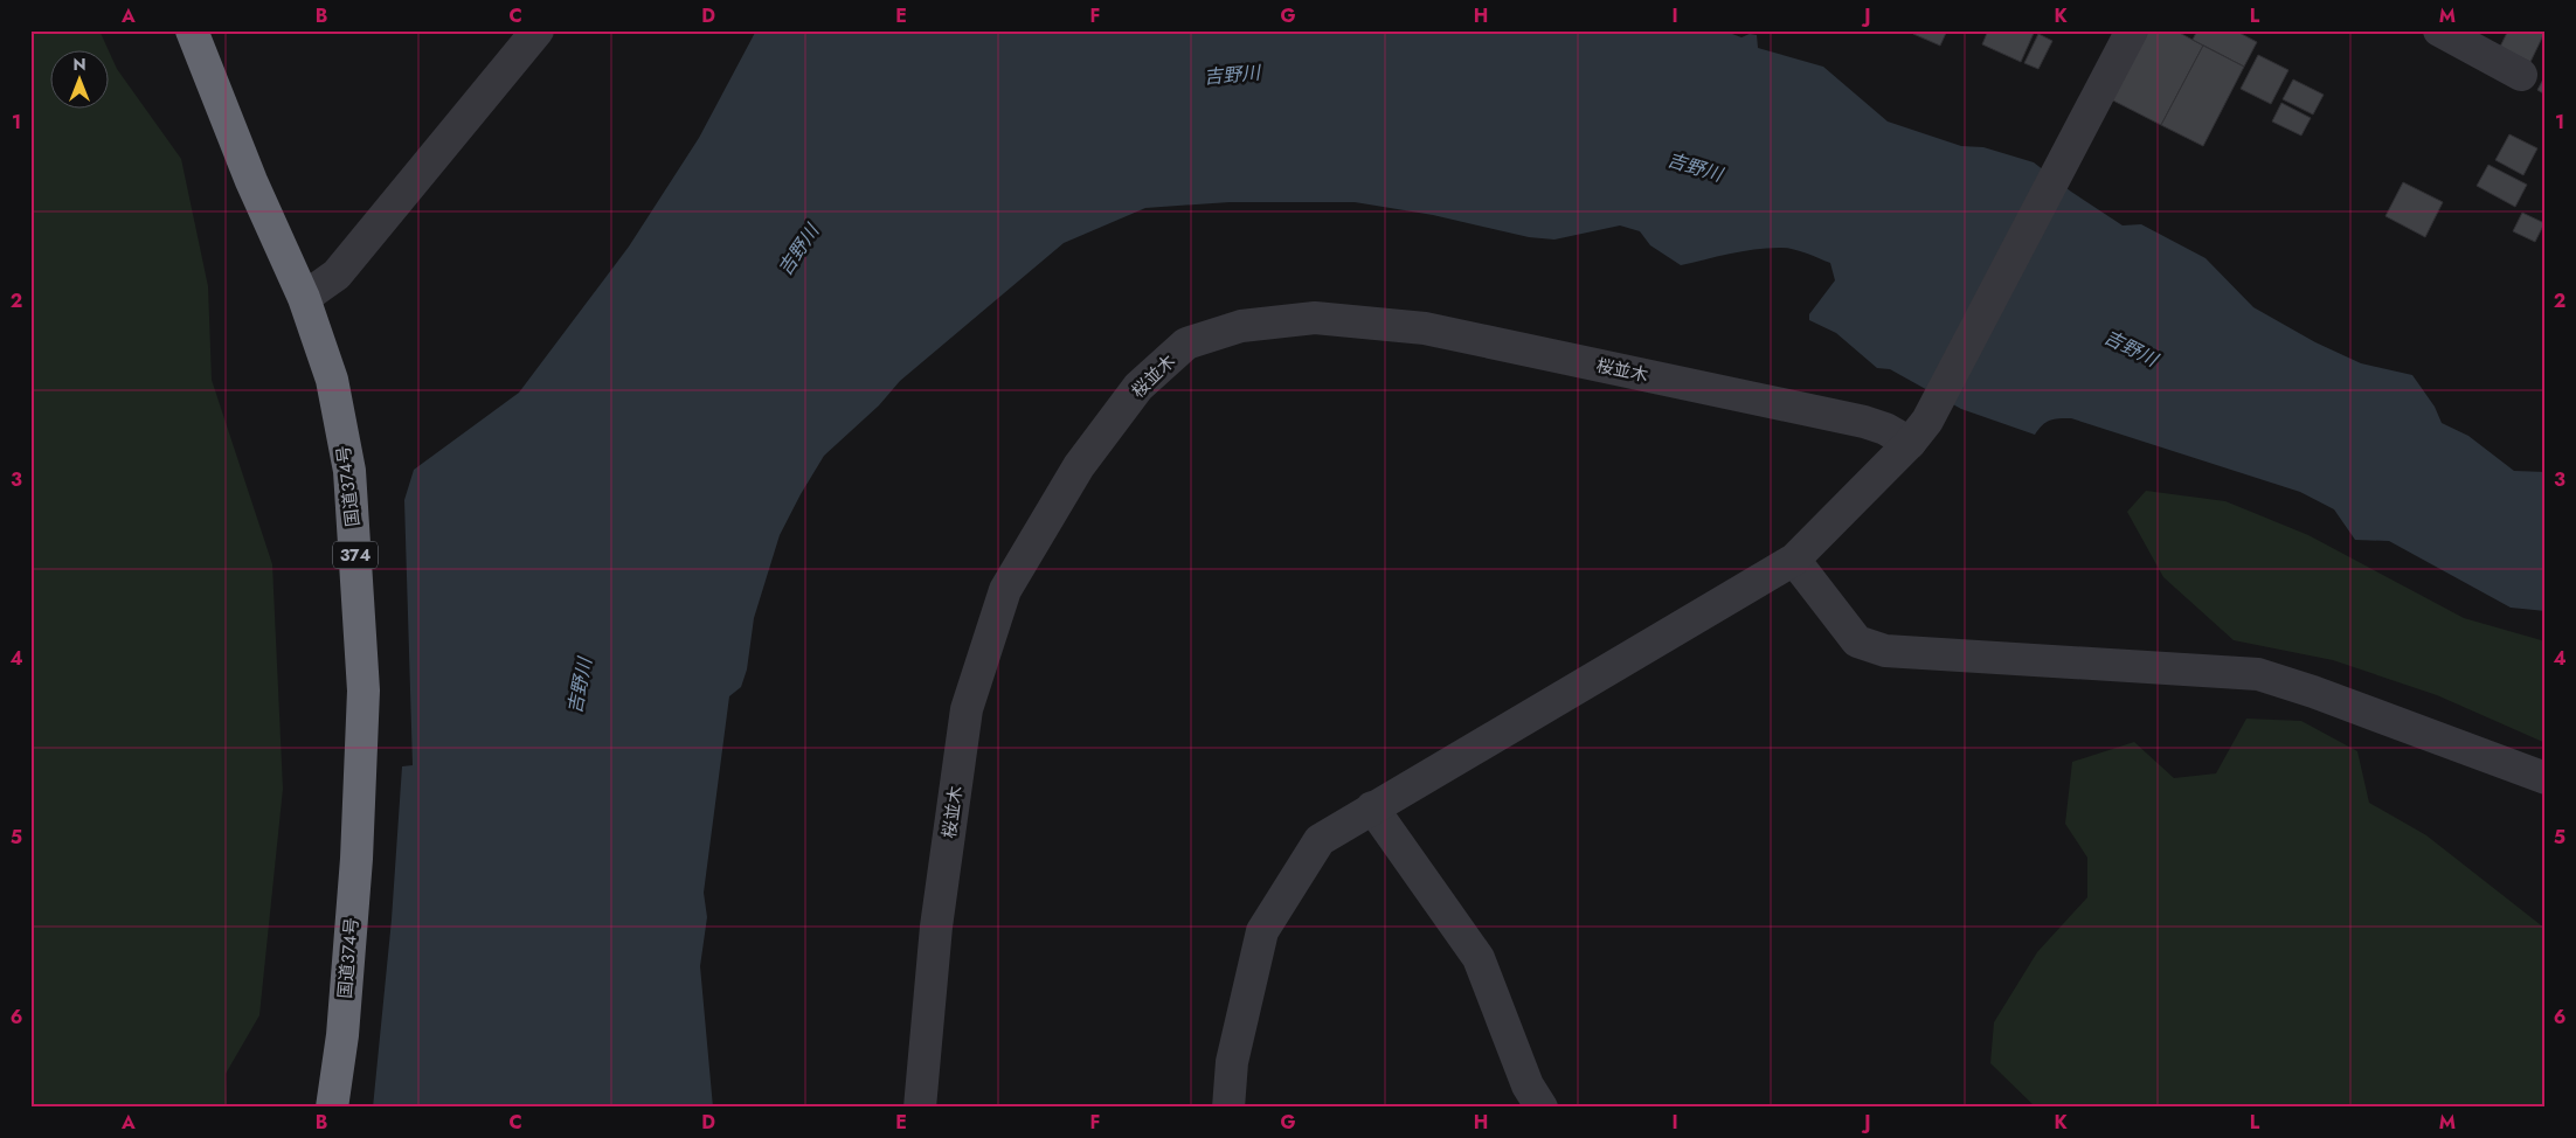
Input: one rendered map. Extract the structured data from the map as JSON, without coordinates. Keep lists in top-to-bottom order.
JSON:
{
  "streets": {
    "highway": ["国道374号", "374"],
    "street": ["桜並木"]
  },
  "water": ["吉野川"],
  "north": "top",
  "grid": {
    "columns": [
      "A",
      "B",
      "C",
      "D",
      "E",
      "F",
      "G",
      "H",
      "I",
      "J",
      "K",
      "L",
      "M"
    ],
    "rows": [
      "1",
      "2",
      "3",
      "4",
      "5",
      "6"
    ]
  }
}
